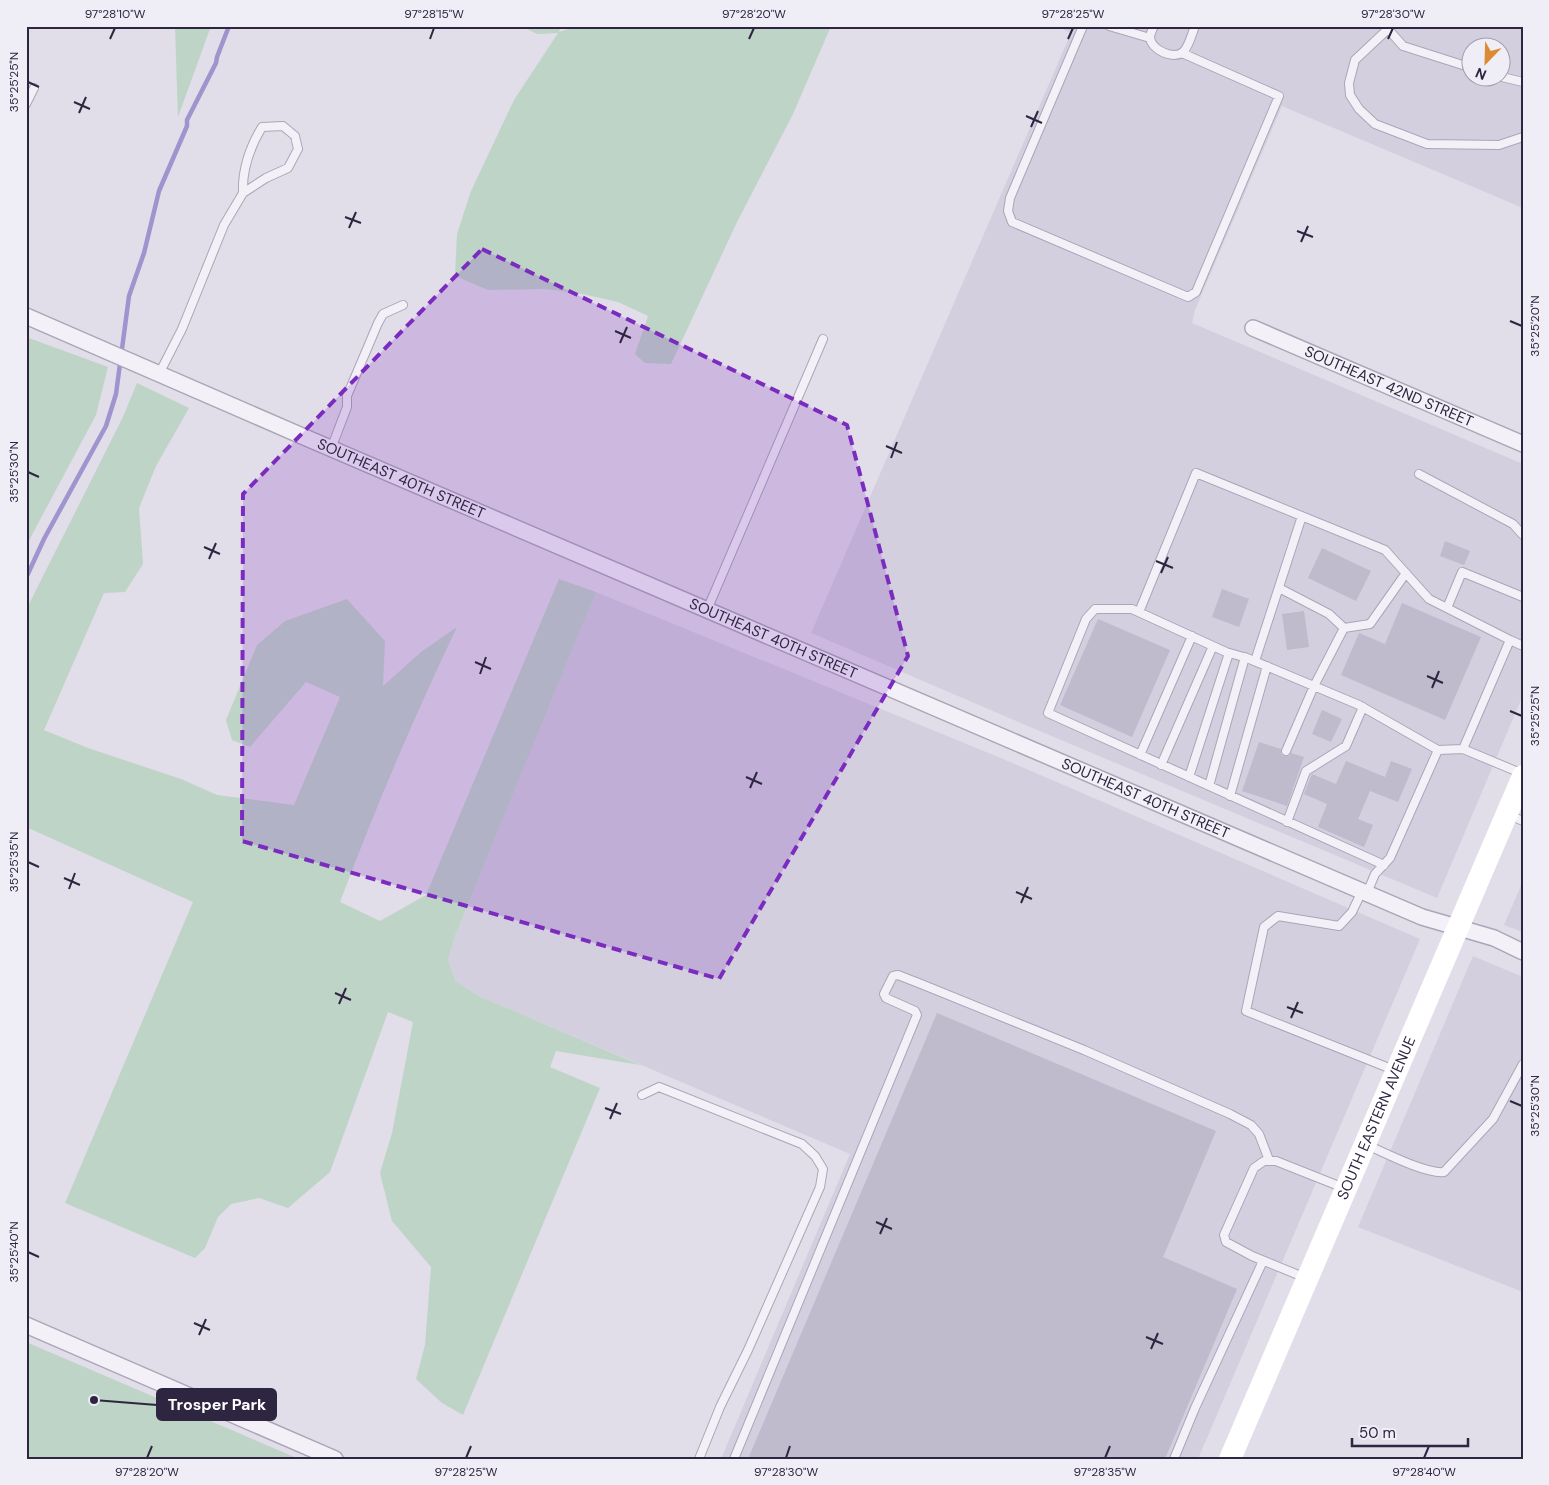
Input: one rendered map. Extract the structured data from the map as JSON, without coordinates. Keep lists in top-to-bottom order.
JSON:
{
  "streets": {
    "main road": ["SOUTH EASTERN AVENUE"],
    "street": ["SOUTHEAST 42ND STREET", "SOUTHEAST 40TH STREET"]
  },
  "crossings": [
    ["SOUTHEAST 40TH STREET", "SOUTH EASTERN AVENUE"]
  ],
  "places": ["Trosper Park"],
  "scale_bar": "50 m",
  "north": "bottom left",
  "coordinates": [
    "97°28'10\"W",
    "97°28'15\"W",
    "97°28'20\"W",
    "97°28'25\"W",
    "97°28'30\"W",
    "35°25'25\"N",
    "35°25'20\"N",
    "35°25'30\"N",
    "35°25'35\"N",
    "35°25'40\"N",
    "97°28'35\"W",
    "97°28'40\"W"
  ]
}
